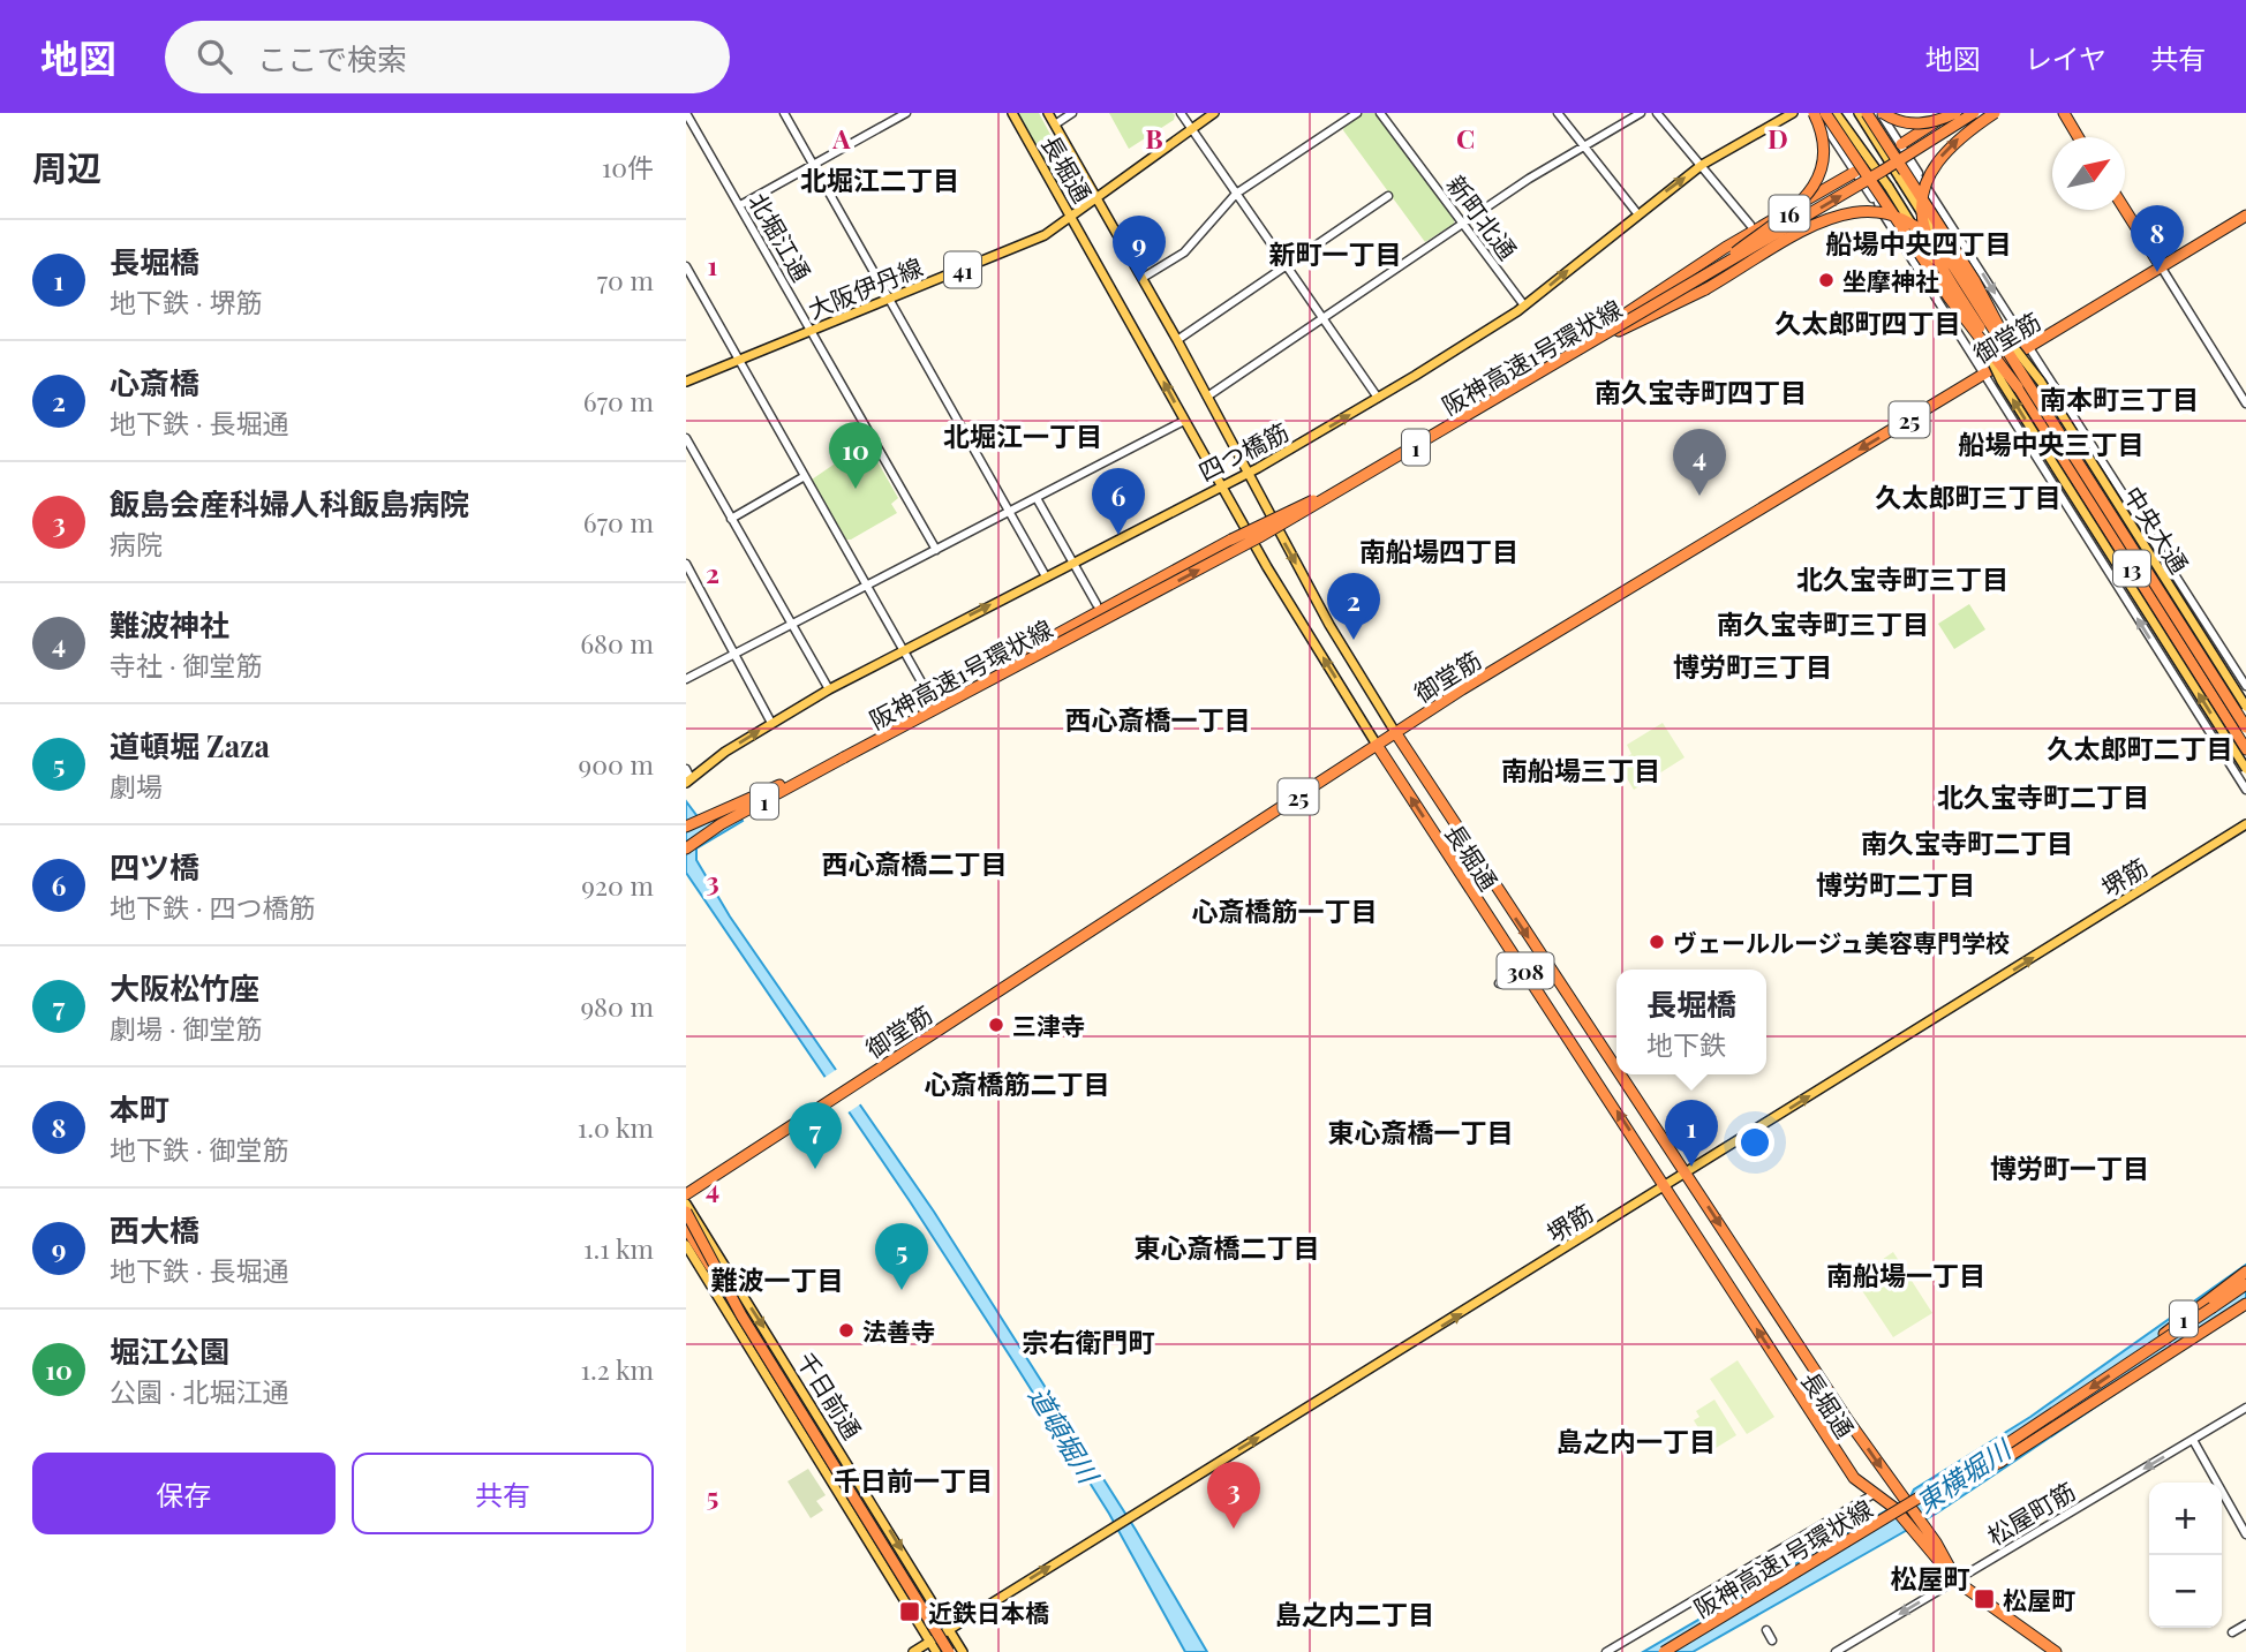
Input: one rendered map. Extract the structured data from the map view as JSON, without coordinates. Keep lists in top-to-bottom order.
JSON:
{
  "streets": {
    "highway": [
      "長堀通",
      "16",
      "御堂筋",
      "阪神高速1号環状線",
      "25",
      "1",
      "13",
      "308"
    ],
    "main road": [
      "41",
      "大阪伊丹線",
      "四つ橋筋",
      "中央大通",
      "堺筋",
      "千日前通"
    ],
    "street": ["新町北通", "北堀江通", "松屋町筋"]
  },
  "crossings": [
    ["長堀通", "大阪伊丹線"],
    ["長堀通", "御堂筋"],
    ["長堀通", "四つ橋筋"],
    ["長堀通", "堺筋"],
    ["長堀通", "松屋町筋"],
    ["16", "阪神高速1号環状線"],
    ["新町北通", "四つ橋筋"],
    ["北堀江通", "大阪伊丹線"],
    ["御堂筋", "中央大通"],
    ["阪神高速1号環状線", "1"],
    ["阪神高速1号環状線", "13"],
    ["堺筋", "千日前通"]
  ],
  "one_way": [
    "御堂筋",
    "四つ橋筋",
    "堺筋",
    "松屋町筋"
  ],
  "districts": [
    "北堀江二丁目",
    "船場中央四丁目",
    "新町一丁目",
    "久太郎町四丁目",
    "南久宝寺町四丁目",
    "南本町三丁目",
    "北堀江一丁目",
    "船場中央三丁目",
    "久太郎町三丁目",
    "南船場四丁目",
    "北久宝寺町三丁目",
    "南久宝寺町三丁目",
    "博労町三丁目",
    "西心斎橋一丁目",
    "久太郎町二丁目",
    "南船場三丁目",
    "北久宝寺町二丁目",
    "南久宝寺町二丁目",
    "西心斎橋二丁目",
    "博労町二丁目",
    "心斎橋筋一丁目",
    "心斎橋筋二丁目",
    "東心斎橋一丁目",
    "博労町一丁目",
    "東心斎橋二丁目",
    "南船場一丁目",
    "難波一丁目",
    "宗右衛門町",
    "島之内一丁目",
    "千日前一丁目",
    "松屋町",
    "島之内二丁目"
  ],
  "water": ["道頓堀川", "東横堀川"],
  "places": {
    "other": [
      "坐摩神社",
      "ヴェールルージュ美容専門学校",
      "三津寺",
      "法善寺"
    ],
    "transit": ["松屋町", "近鉄日本橋"]
  },
  "north": "top right",
  "page": {
    "header": "地図",
    "search": "ここで検索",
    "nav": ["地図", "レイヤ", "共有"],
    "heading": ["周辺", "10件"],
    "pins": [
      "8",
      "9",
      "10",
      "4",
      "6",
      "2",
      "1",
      "7",
      "5",
      "3"
    ],
    "list": [
      {
        "mark": "1",
        "name": "長堀橋",
        "note": "地下鉄 · 堺筋",
        "value": "70 m"
      },
      {
        "mark": "2",
        "name": "心斎橋",
        "note": "地下鉄 · 長堀通",
        "value": "670 m"
      },
      {
        "mark": "3",
        "name": "飯島会産科婦人科飯島病院",
        "note": "病院",
        "value": "670 m"
      },
      {
        "mark": "4",
        "name": "難波神社",
        "note": "寺社 · 御堂筋",
        "value": "680 m"
      },
      {
        "mark": "5",
        "name": "道頓堀 Zaza",
        "note": "劇場",
        "value": "900 m"
      },
      {
        "mark": "6",
        "name": "四ツ橋",
        "note": "地下鉄 · 四つ橋筋",
        "value": "920 m"
      },
      {
        "mark": "7",
        "name": "大阪松竹座",
        "note": "劇場 · 御堂筋",
        "value": "980 m"
      },
      {
        "mark": "8",
        "name": "本町",
        "note": "地下鉄 · 御堂筋",
        "value": "1.0 km"
      },
      {
        "mark": "9",
        "name": "西大橋",
        "note": "地下鉄 · 長堀通",
        "value": "1.1 km"
      },
      {
        "mark": "10",
        "name": "堀江公園",
        "note": "公園 · 北堀江通",
        "value": "1.2 km"
      }
    ],
    "popup": ["長堀橋", "地下鉄"],
    "buttons": ["保存", "共有"],
    "map_buttons": ["+", "−"]
  },
  "grid": {
    "columns": [
      "A",
      "B",
      "C",
      "D"
    ],
    "rows": [
      "1",
      "2",
      "3",
      "4",
      "5"
    ]
  }
}
